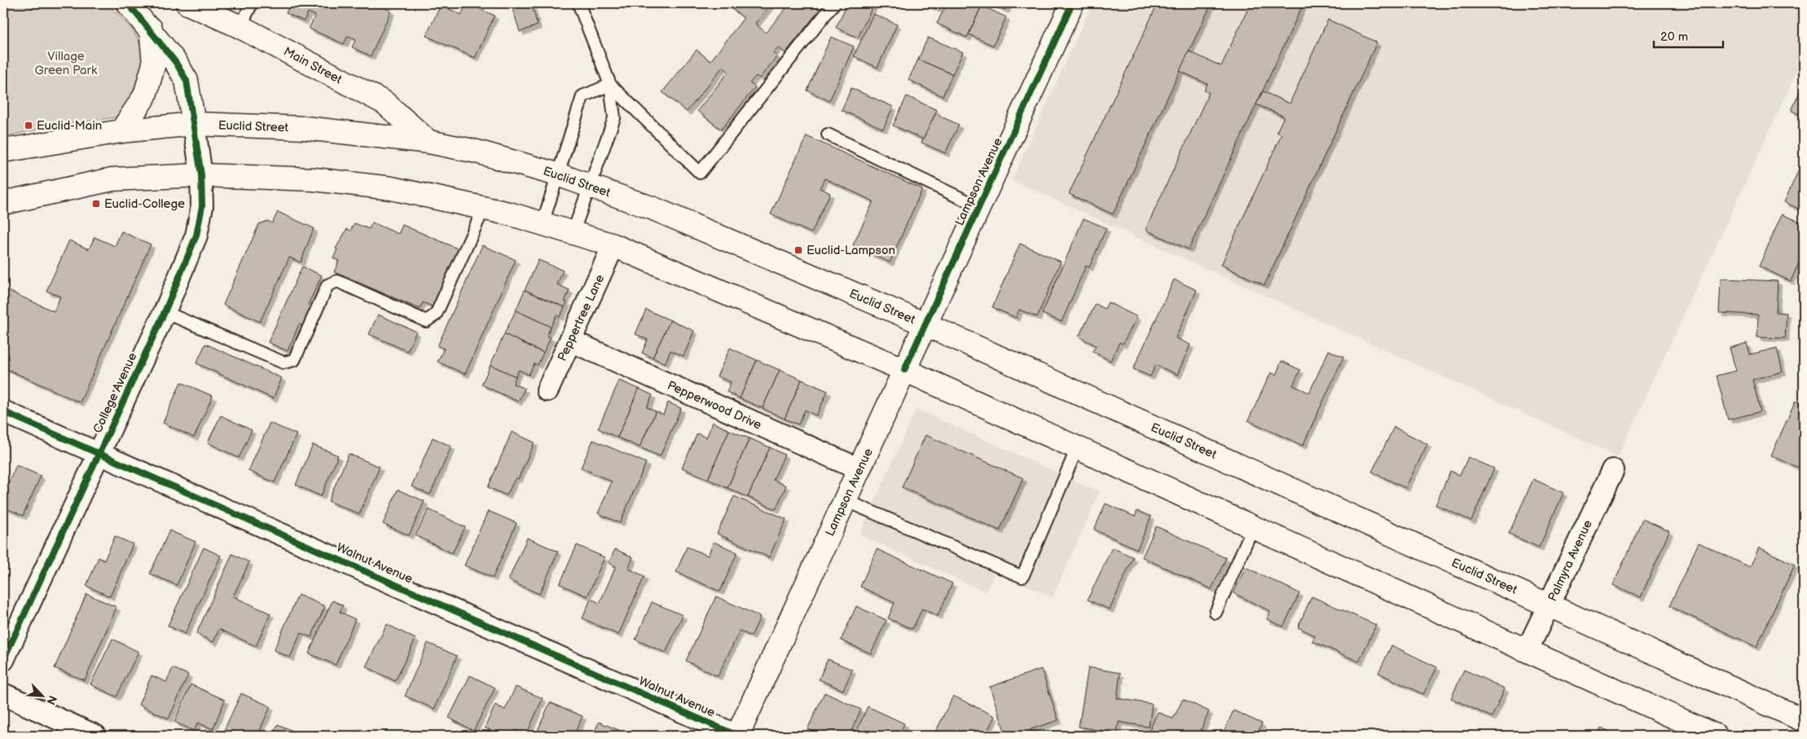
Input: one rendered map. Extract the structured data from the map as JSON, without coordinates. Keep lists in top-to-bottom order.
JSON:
{
  "streets": {
    "main road": ["Main Street", "Euclid Street", "Lampson Avenue"],
    "street": [
      "Peppertree Lane",
      "College Avenue",
      "Pepperwood Drive",
      "Palmyra Avenue",
      "Walnut Avenue"
    ]
  },
  "crossings": [
    ["Main Street", "Euclid Street"],
    ["Euclid Street", "Lampson Avenue"],
    ["Euclid Street", "College Avenue"],
    ["Euclid Street", "Palmyra Avenue"],
    ["Lampson Avenue", "Pepperwood Drive"],
    ["Lampson Avenue", "Walnut Avenue"],
    ["Peppertree Lane", "Pepperwood Drive"],
    ["College Avenue", "Walnut Avenue"]
  ],
  "parks": ["Village Green Park"],
  "places": {
    "transit": ["Euclid-Main", "Euclid-College", "Euclid-Lampson"]
  },
  "scale_bar": "20 m",
  "north": "bottom right"
}
